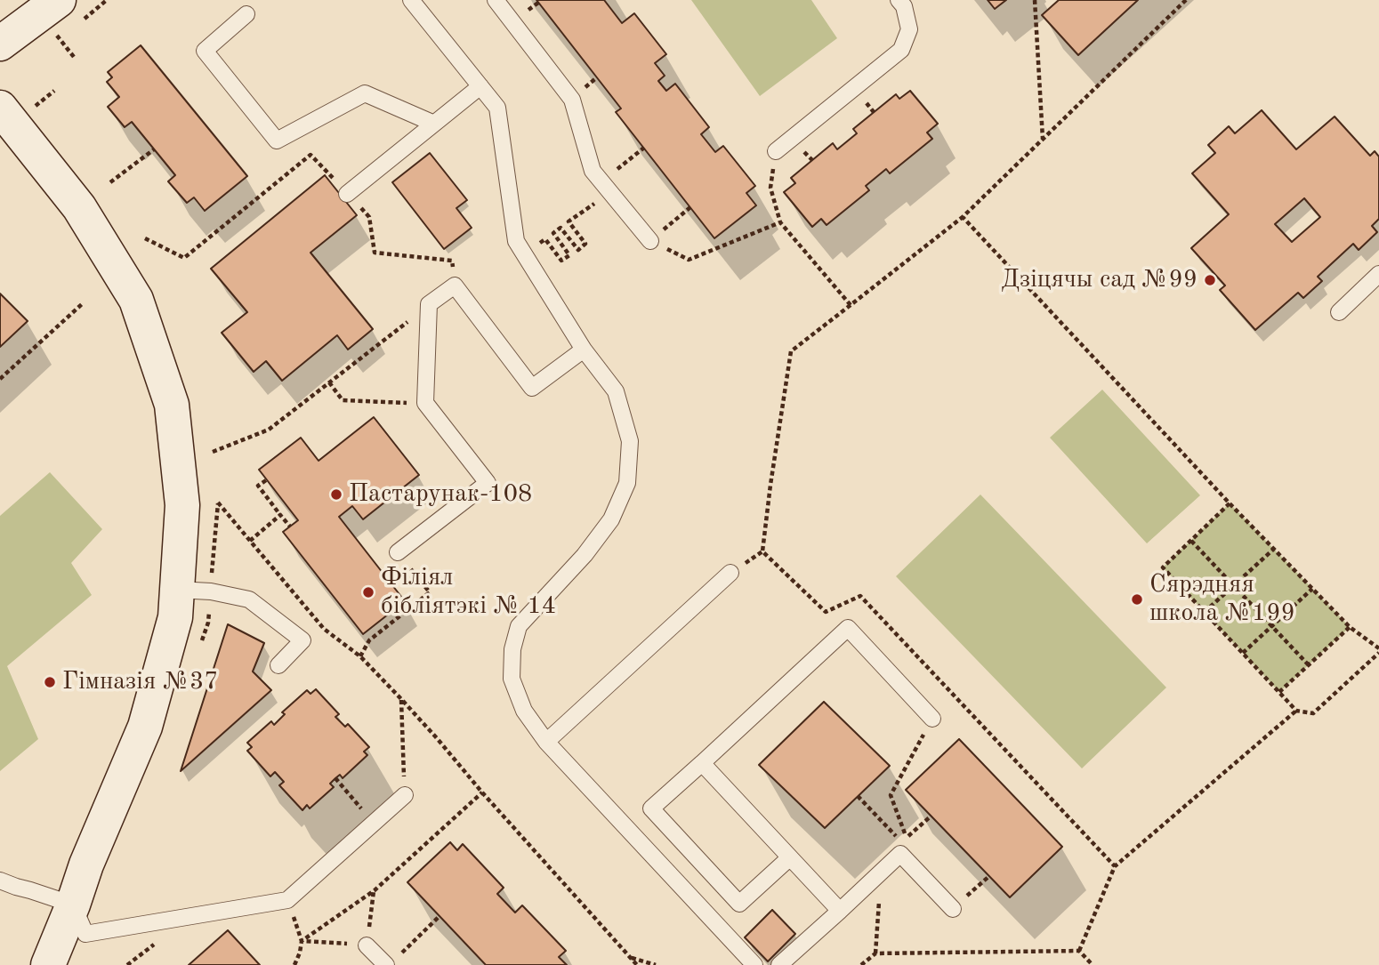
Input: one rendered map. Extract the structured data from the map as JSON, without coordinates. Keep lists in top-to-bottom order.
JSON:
{
  "places": [
    "Дзіцячы сад №99",
    "Пастарунак-108",
    "Філіял бібліятэкі № 14",
    "Сярэдняя школа №199",
    "Гімназія №37"
  ]
}
